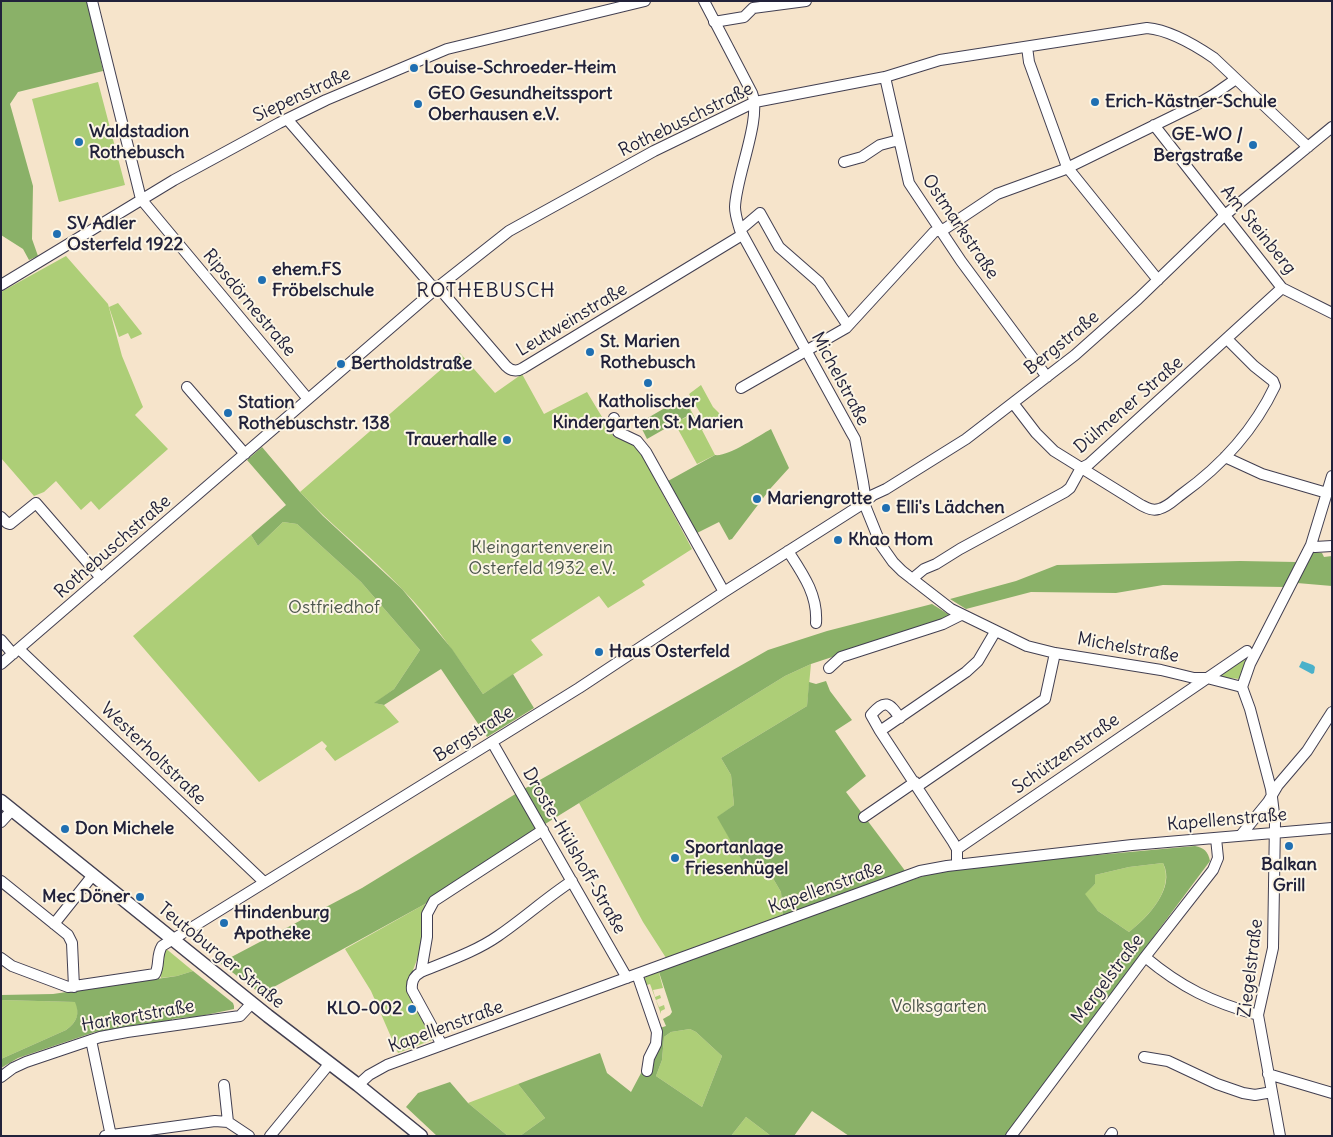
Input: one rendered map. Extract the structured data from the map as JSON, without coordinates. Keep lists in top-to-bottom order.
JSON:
{
  "streets": {
    "main road": ["Teutoburger Straße"],
    "street": [
      "Siepenstraße",
      "Rothebuschstraße",
      "Ostmarkstraße",
      "Am Steinberg",
      "Ripsdörnestraße",
      "Leutweinstraße",
      "Bergstraße",
      "Michelstraße",
      "Dülmener Straße",
      "Westerholtstraße",
      "Schützenstraße",
      "Kapellenstraße",
      "Droste-Hülshoff-Straße",
      "Ziegelstraße",
      "Mergelstraße",
      "Harkortstraße"
    ]
  },
  "crossings": [
    ["Siepenstraße", "Ripsdörnestraße"],
    ["Rothebuschstraße", "Ostmarkstraße"],
    ["Rothebuschstraße", "Ripsdörnestraße"],
    ["Rothebuschstraße", "Leutweinstraße"],
    ["Rothebuschstraße", "Bergstraße"],
    ["Rothebuschstraße", "Westerholtstraße"],
    ["Ostmarkstraße", "Bergstraße"],
    ["Am Steinberg", "Bergstraße"],
    ["Am Steinberg", "Dülmener Straße"],
    ["Leutweinstraße", "Michelstraße"],
    ["Bergstraße", "Michelstraße"],
    ["Bergstraße", "Westerholtstraße"],
    ["Bergstraße", "Droste-Hülshoff-Straße"],
    ["Bergstraße", "Teutoburger Straße"],
    ["Michelstraße", "Dülmener Straße"],
    ["Michelstraße", "Schützenstraße"],
    ["Michelstraße", "Ziegelstraße"],
    ["Kapellenstraße", "Droste-Hülshoff-Straße"],
    ["Kapellenstraße", "Teutoburger Straße"],
    ["Kapellenstraße", "Ziegelstraße"],
    ["Kapellenstraße", "Mergelstraße"],
    ["Teutoburger Straße", "Harkortstraße"]
  ],
  "districts": ["ROTHEBUSCH"],
  "parks": ["Kleingartenverein Osterfeld 1932 e.V.", "Ostfriedhof", "Volksgarten"],
  "places": [
    "Louise-Schroeder-Heim",
    "Erich-Kästner-Schule",
    "GEO Gesundheitssport Oberhausen e.V.",
    "Waldstadion Rothebusch",
    "GE-WO / Bergstraße",
    "SV Adler Osterfeld 1922",
    "ehem.FS Fröbelschule",
    "St. Marien Rothebusch",
    "Bertholdstraße",
    "Katholischer Kindergarten St. Marien",
    "Station Rothebuschstr. 138",
    "Trauerhalle",
    "Mariengrotte",
    "Elli's Lädchen",
    "Khao Hom",
    "Haus Osterfeld",
    "Don Michele",
    "Balkan Grill",
    "Sportanlage Friesenhügel",
    "Mec Döner",
    "Hindenburg Apotheke",
    "KLO-002"
  ]
}
